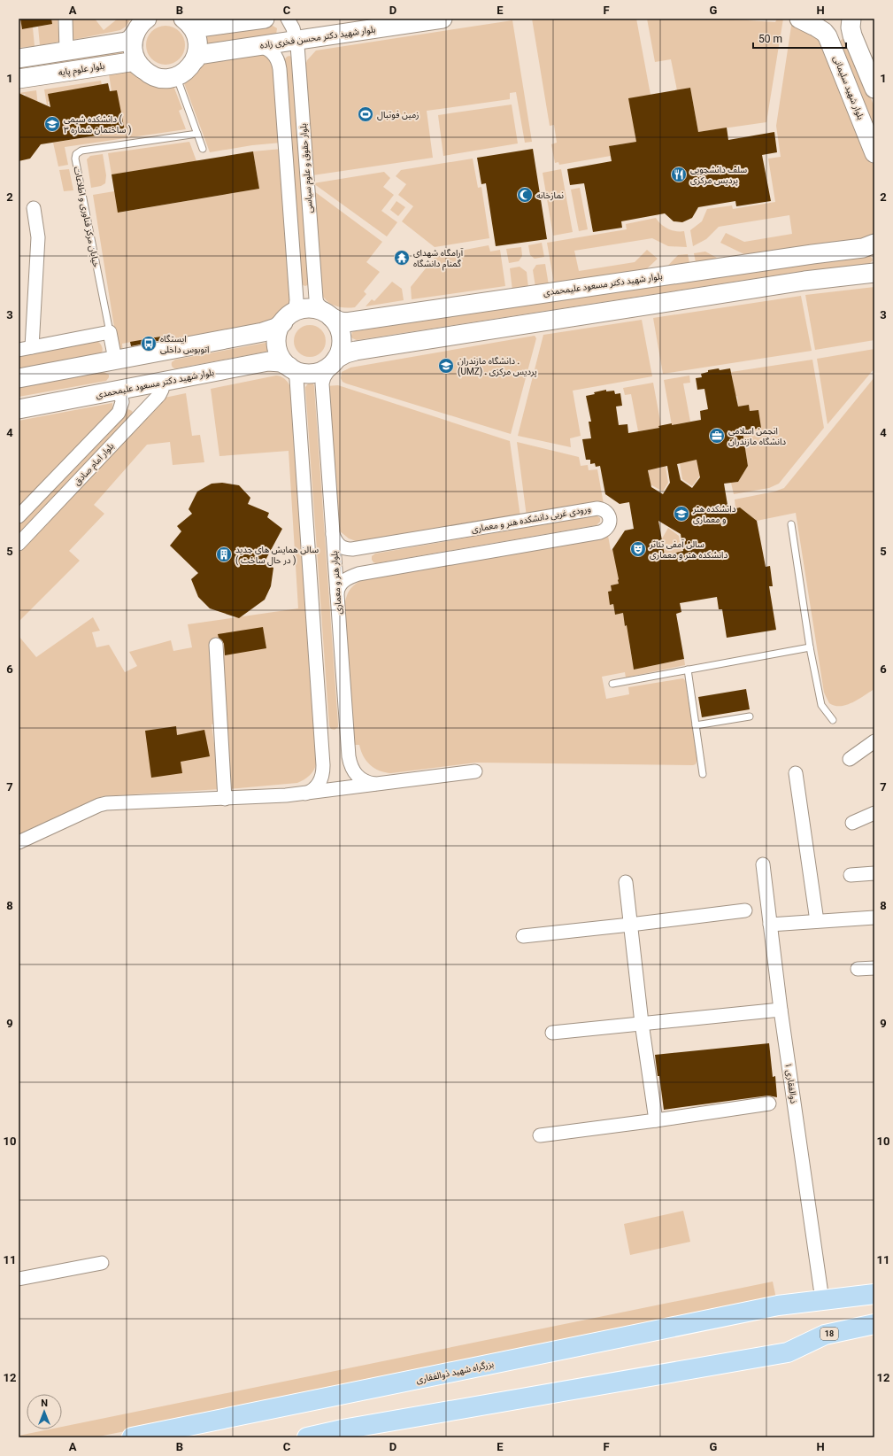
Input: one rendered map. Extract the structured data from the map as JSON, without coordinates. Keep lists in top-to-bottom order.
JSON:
{
  "streets": {
    "highway": ["18", "بزرگراه شهید ذوالفقاری"],
    "main road": [
      "بلوار شهید دکتر محسن فخری زاده",
      "بلوار علوم پایه",
      "بلوار شهید سلیمانی",
      "بلوار شهید دکتر مسعود علیمحمدی"
    ],
    "street": [
      "بلوار حقوق و علوم سیاسی",
      "خیابان مرکز فناوری و اطلاعات",
      "بلوار امام صادق",
      "ورودی غربی دانشکده هنر و معماری",
      "بلوار هنر و معماری",
      "ذوالفقاری ۱"
    ]
  },
  "crossings": [
    ["بلوار شهید دکتر محسن فخری زاده", "بلوار علوم پایه"],
    ["بلوار شهید دکتر محسن فخری زاده", "بلوار حقوق و علوم سیاسی"],
    ["بلوار حقوق و علوم سیاسی", "بلوار شهید دکتر مسعود علیمحمدی"],
    ["بلوار حقوق و علوم سیاسی", "بلوار هنر و معماری"],
    ["بلوار شهید دکتر مسعود علیمحمدی", "بلوار امام صادق"],
    ["بلوار شهید دکتر مسعود علیمحمدی", "بلوار هنر و معماری"],
    ["ورودی غربی دانشکده هنر و معماری", "بلوار هنر و معماری"],
    ["ذوالفقاری ۱", "بزرگراه شهید ذوالفقاری"]
  ],
  "places": {
    "sports": ["زمین فوتبال"],
    "school or university": ["دانشکده شیمی ( ساختمان شماره ۳ )", "دانشگاه مازندران . (UMZ) . پردیس مرکزی", "دانشکده هنر و معماری"],
    "restaurant": ["سلف دانشجویی پردیس مرکزی"],
    "mosque": ["نمازخانه"],
    "temple": ["آرامگاه شهدای گمنام دانشگاه"],
    "bus stop": ["ایستگاه اتوبوس داخلی"],
    "office": ["انجمن اسلامی دانشگاه مازندران"],
    "theatre": ["سالن آمفی تئاتر دانشکده هنر و معماری"],
    "building": ["سالن همایش های جدید ( در حال ساخت )"]
  },
  "scale_bar": "50 m",
  "north": "top",
  "grid": {
    "columns": [
      "A",
      "B",
      "C",
      "D",
      "E",
      "F",
      "G",
      "H"
    ],
    "rows": [
      "1",
      "2",
      "3",
      "4",
      "5",
      "6",
      "7",
      "8",
      "9",
      "10",
      "11",
      "12"
    ]
  }
}
